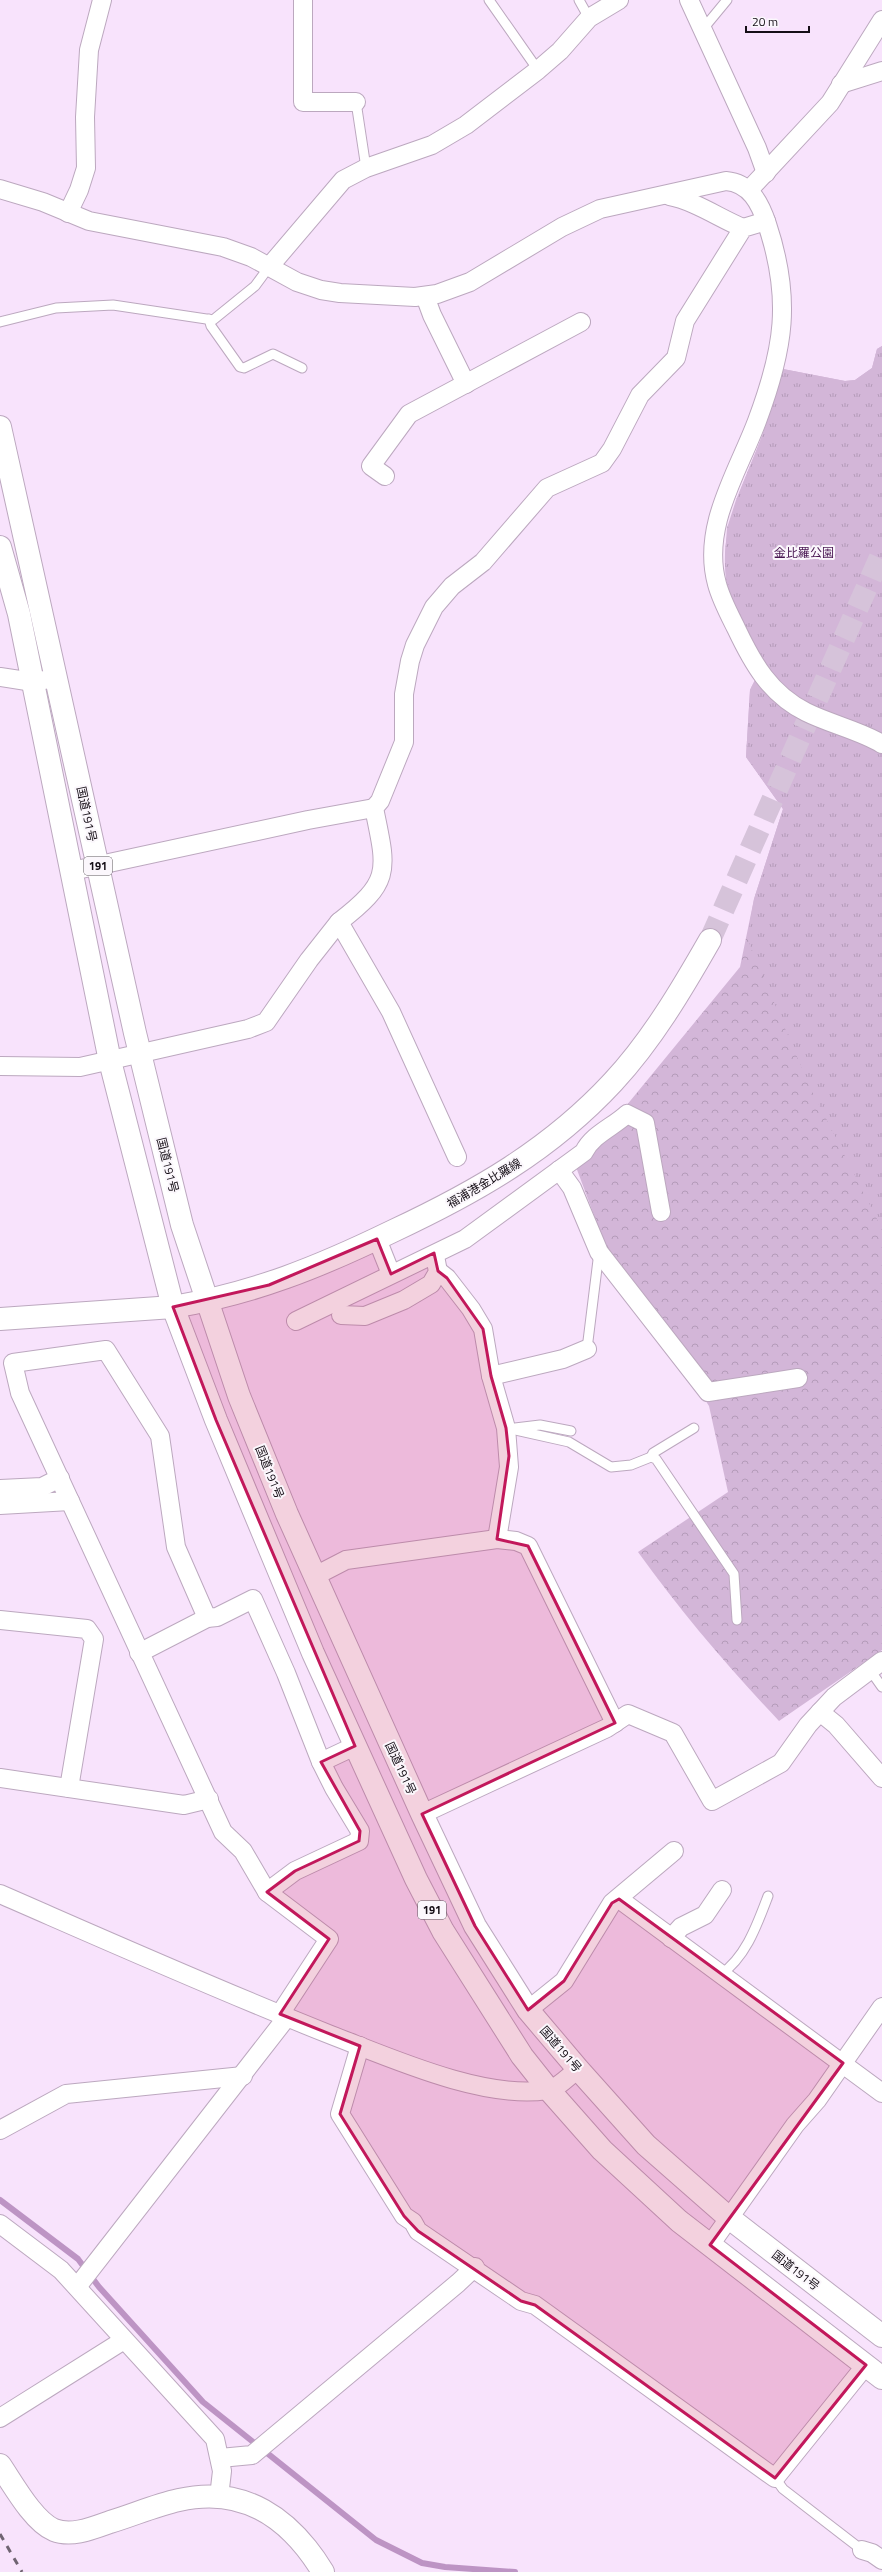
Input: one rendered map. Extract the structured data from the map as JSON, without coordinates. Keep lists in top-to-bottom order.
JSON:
{
  "streets": {
    "main road": ["国道191号", "191", "福浦港金比羅線"]
  },
  "crossings": [
    ["国道191号", "福浦港金比羅線"],
    ["191", "福浦港金比羅線"]
  ],
  "parks": ["金比羅公園"],
  "scale_bar": "20 m"
}
